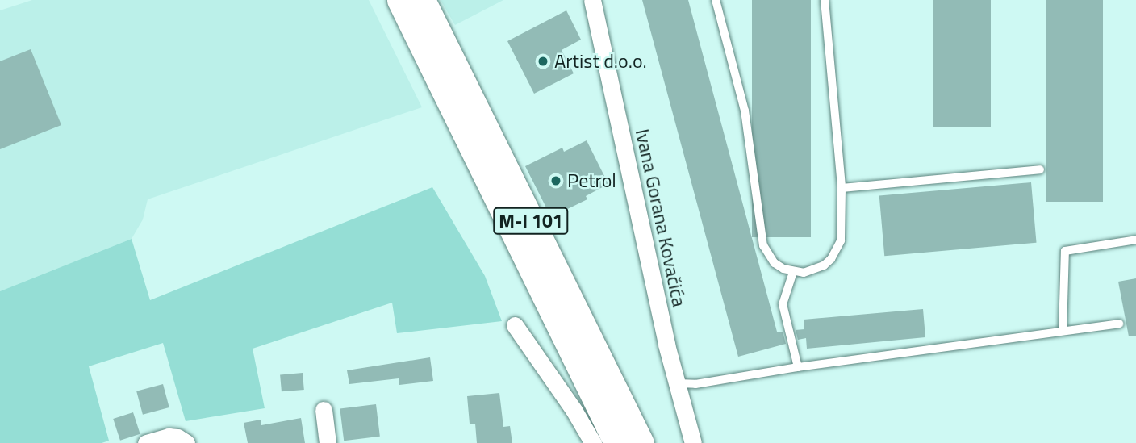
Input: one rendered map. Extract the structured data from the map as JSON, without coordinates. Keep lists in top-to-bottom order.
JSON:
{
  "streets": {
    "main road": ["M-I 101"],
    "street": ["Ivana Gorana Kovačića"]
  },
  "places": ["Artist d.o.o.", "Petrol"]
}
